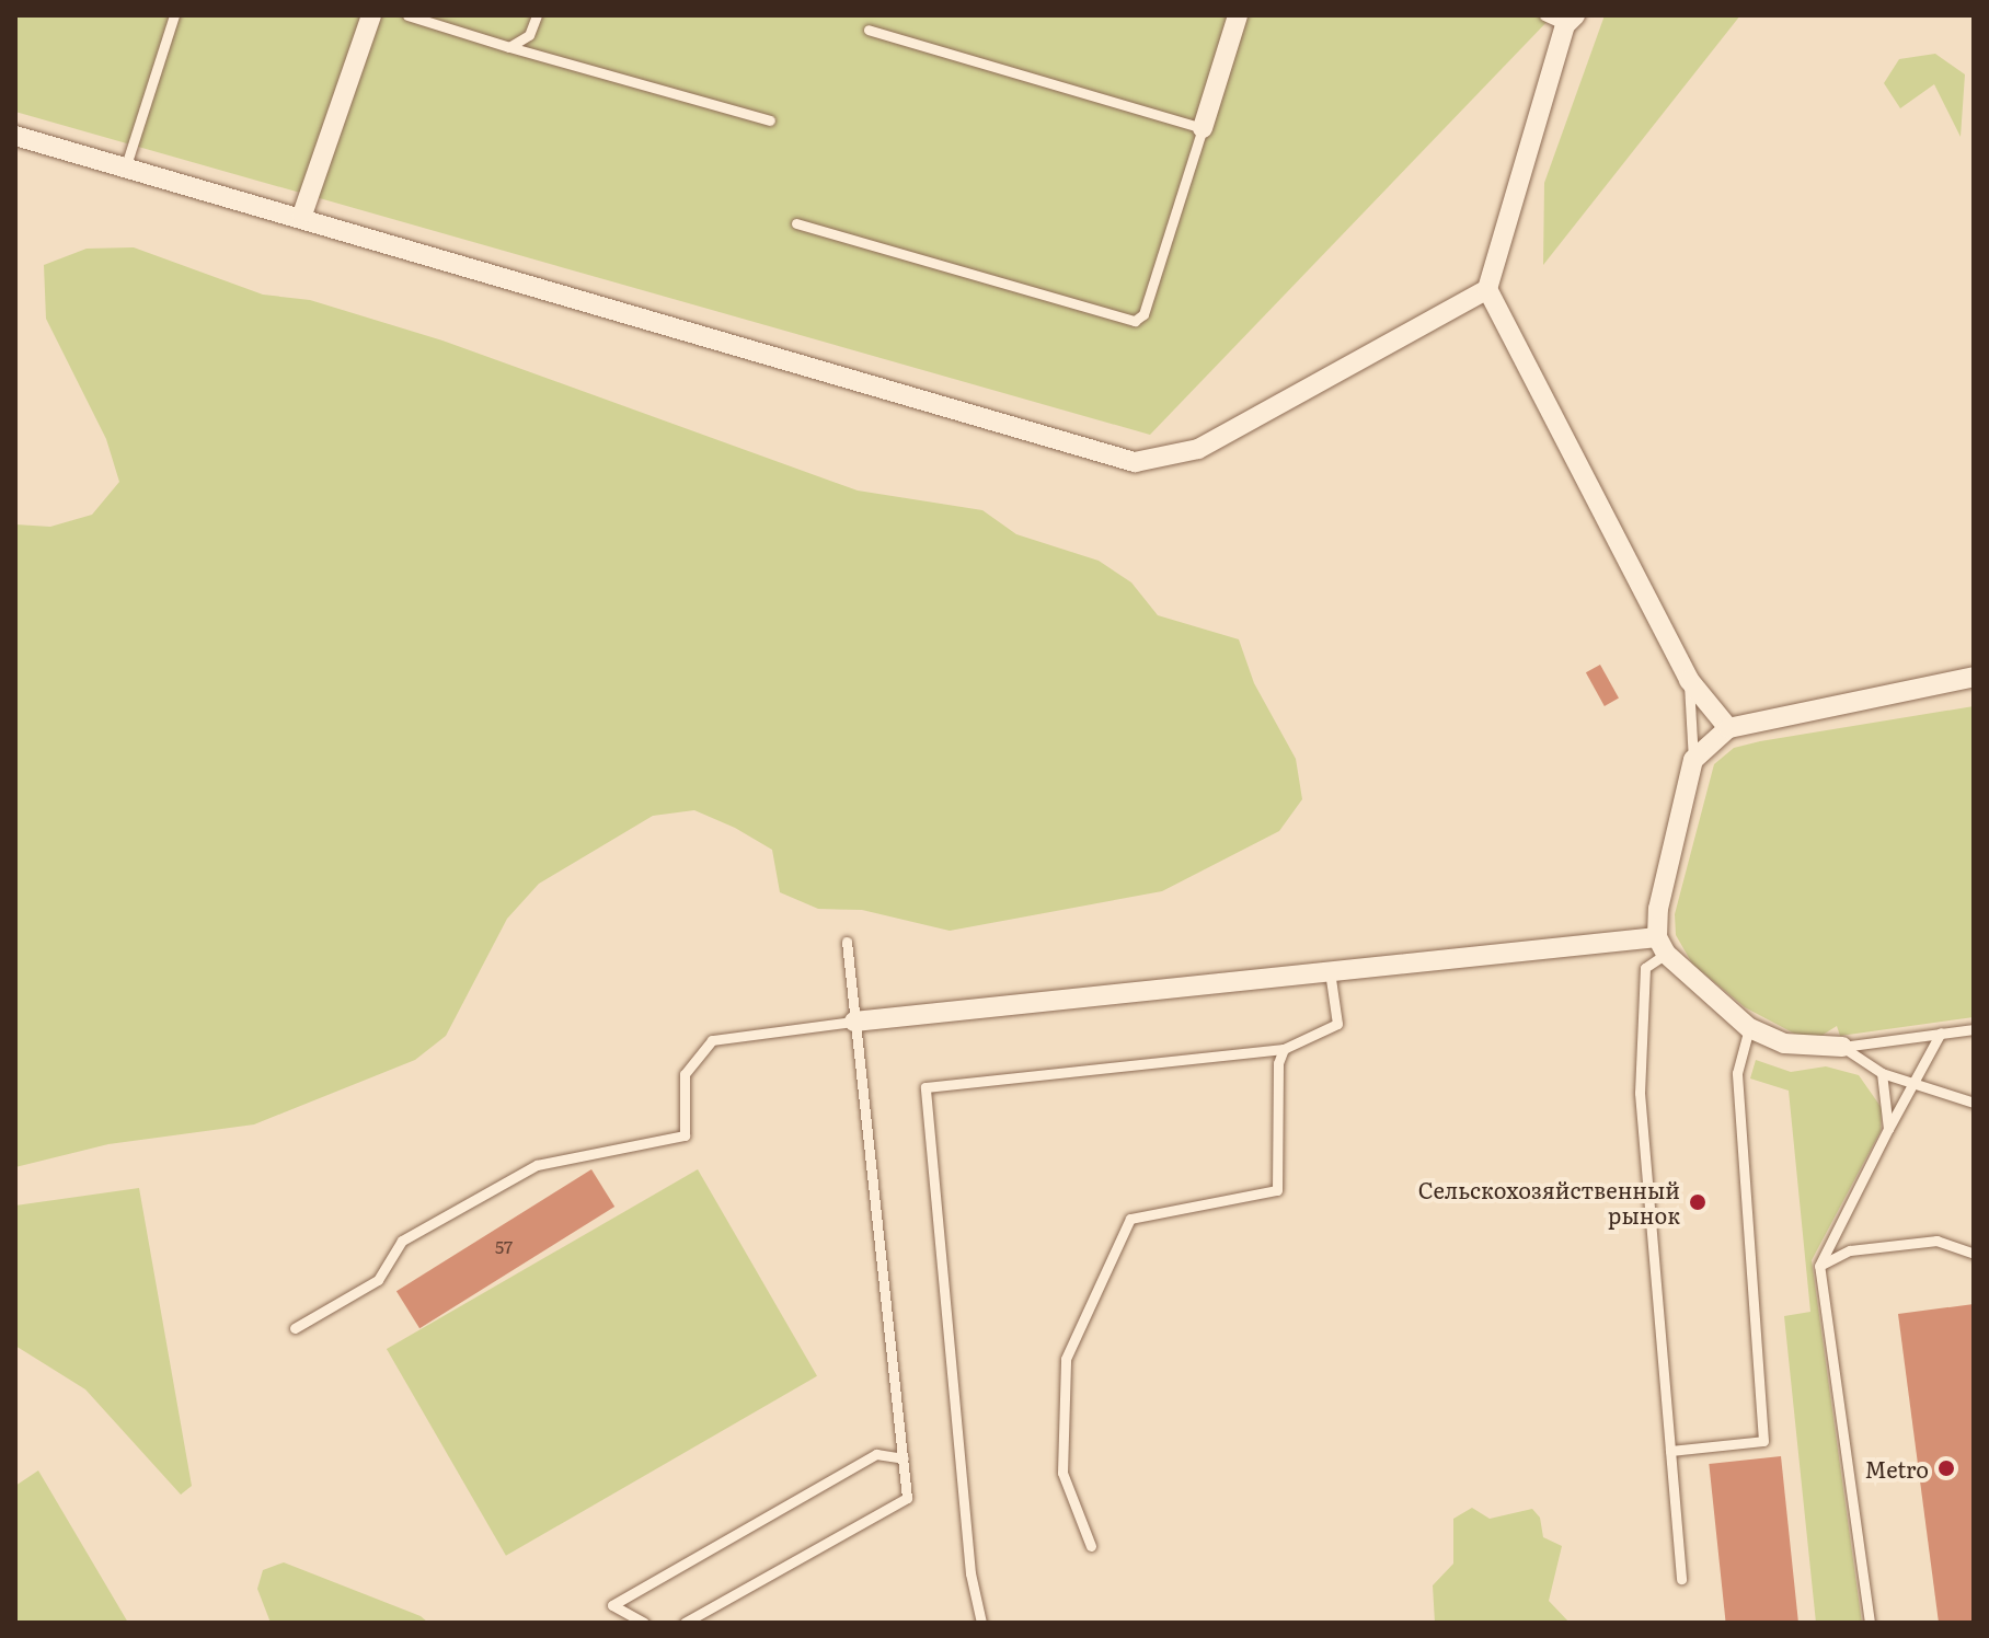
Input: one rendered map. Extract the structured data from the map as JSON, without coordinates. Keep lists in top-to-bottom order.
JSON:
{
  "places": ["Сельскохозяйственный рынок", "Metro"],
  "house_numbers": ["57"]
}
